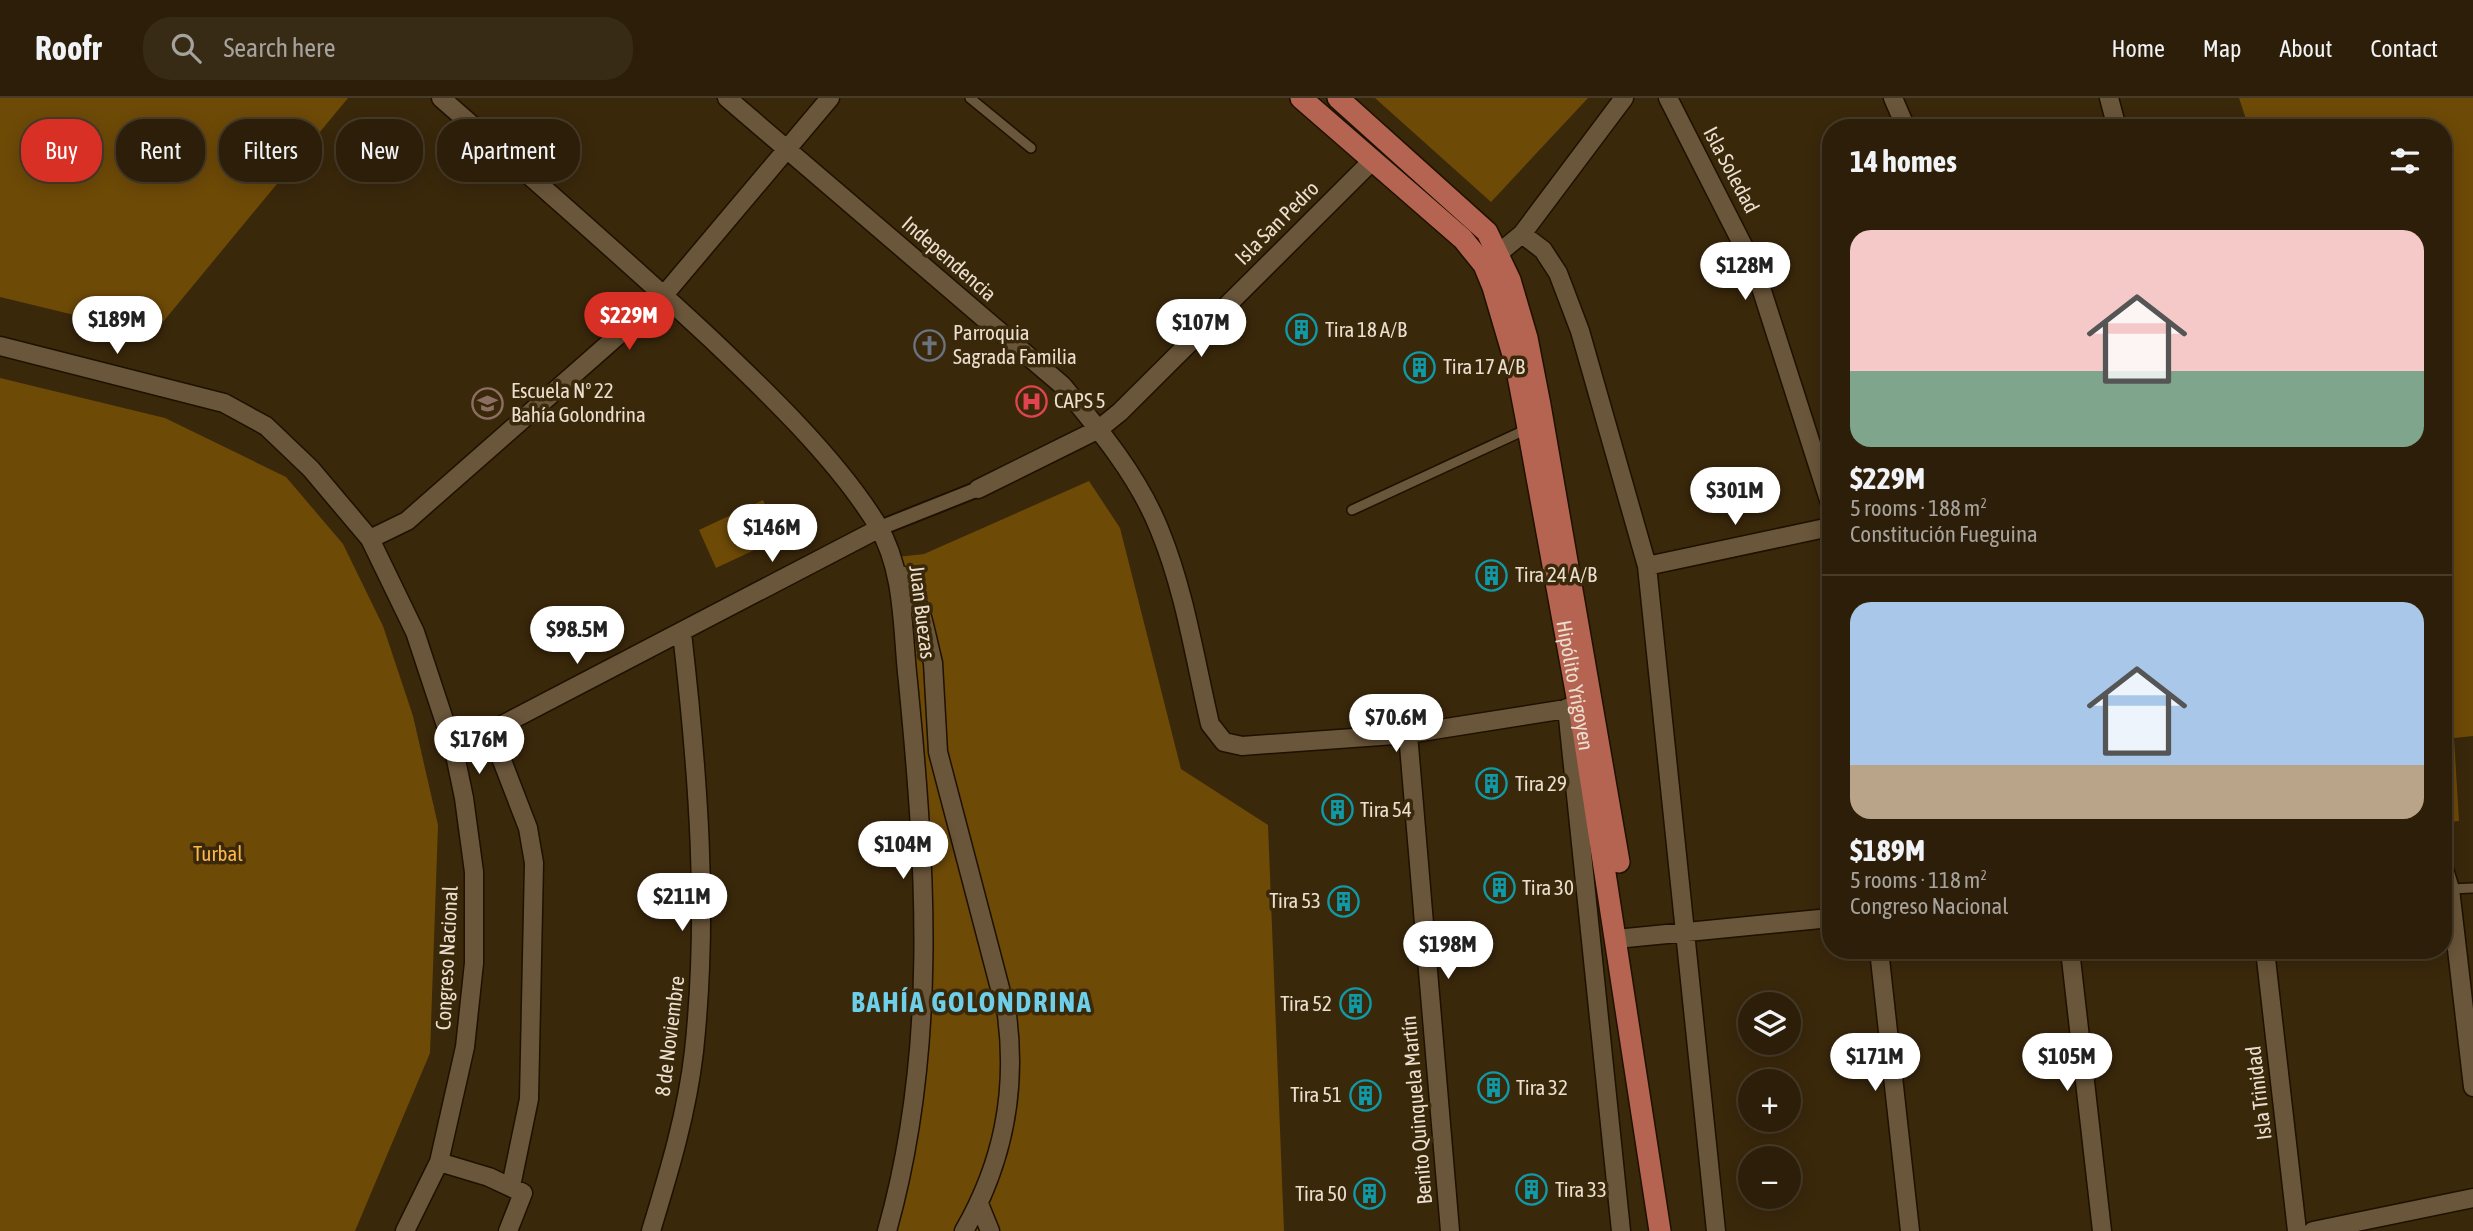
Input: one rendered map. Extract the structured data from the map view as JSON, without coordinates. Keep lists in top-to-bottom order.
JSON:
{
  "streets": {
    "main road": ["Hipólito Yrigoyen"],
    "street": [
      "Isla Soledad",
      "Isla San Pedro",
      "Independencia",
      "Juan Buezas",
      "Congreso Nacional",
      "8 de Noviembre",
      "Isla Trinidad",
      "Benito Quinquela Martín"
    ]
  },
  "crossings": [
    ["Isla San Pedro", "Independencia"],
    ["Isla San Pedro", "Hipólito Yrigoyen"],
    ["Independencia", "Benito Quinquela Martín"]
  ],
  "districts": ["BAHÍA GOLONDRINA"],
  "parks": ["Turbal"],
  "places": {
    "building": [
      "Tira 18 A/B",
      "Tira 17 A/B",
      "Tira 24 A/B",
      "Tira 29",
      "Tira 54",
      "Tira 30",
      "Tira 53",
      "Tira 52",
      "Tira 32",
      "Tira 51",
      "Tira 33",
      "Tira 50"
    ],
    "church": ["Parroquia Sagrada Familia"],
    "hospital": ["CAPS 5"],
    "school or university": ["Escuela Nº 22 Bahía Golondrina"]
  },
  "page": {
    "header": "Roofr",
    "search": "Search here",
    "nav": [
      "Home",
      "Map",
      "About",
      "Contact"
    ],
    "chip": [
      "Buy",
      "Rent",
      "Filters",
      "New",
      "Apartment"
    ],
    "heading": "14 homes",
    "list": [
      {
        "name": "$229M",
        "note": "5 rooms · 188 m² · Constitución Fueguina"
      },
      {
        "name": "$189M",
        "note": "5 rooms · 118 m² · Congreso Nacional"
      }
    ],
    "price": [
      "$128M",
      "$229M",
      "$189M",
      "$107M",
      "$301M",
      "$146M",
      "$98.5M",
      "$70.6M",
      "$176M",
      "$104M",
      "$211M",
      "$198M",
      "$171M",
      "$105M"
    ],
    "map_buttons": ["+", "−"]
  }
}
